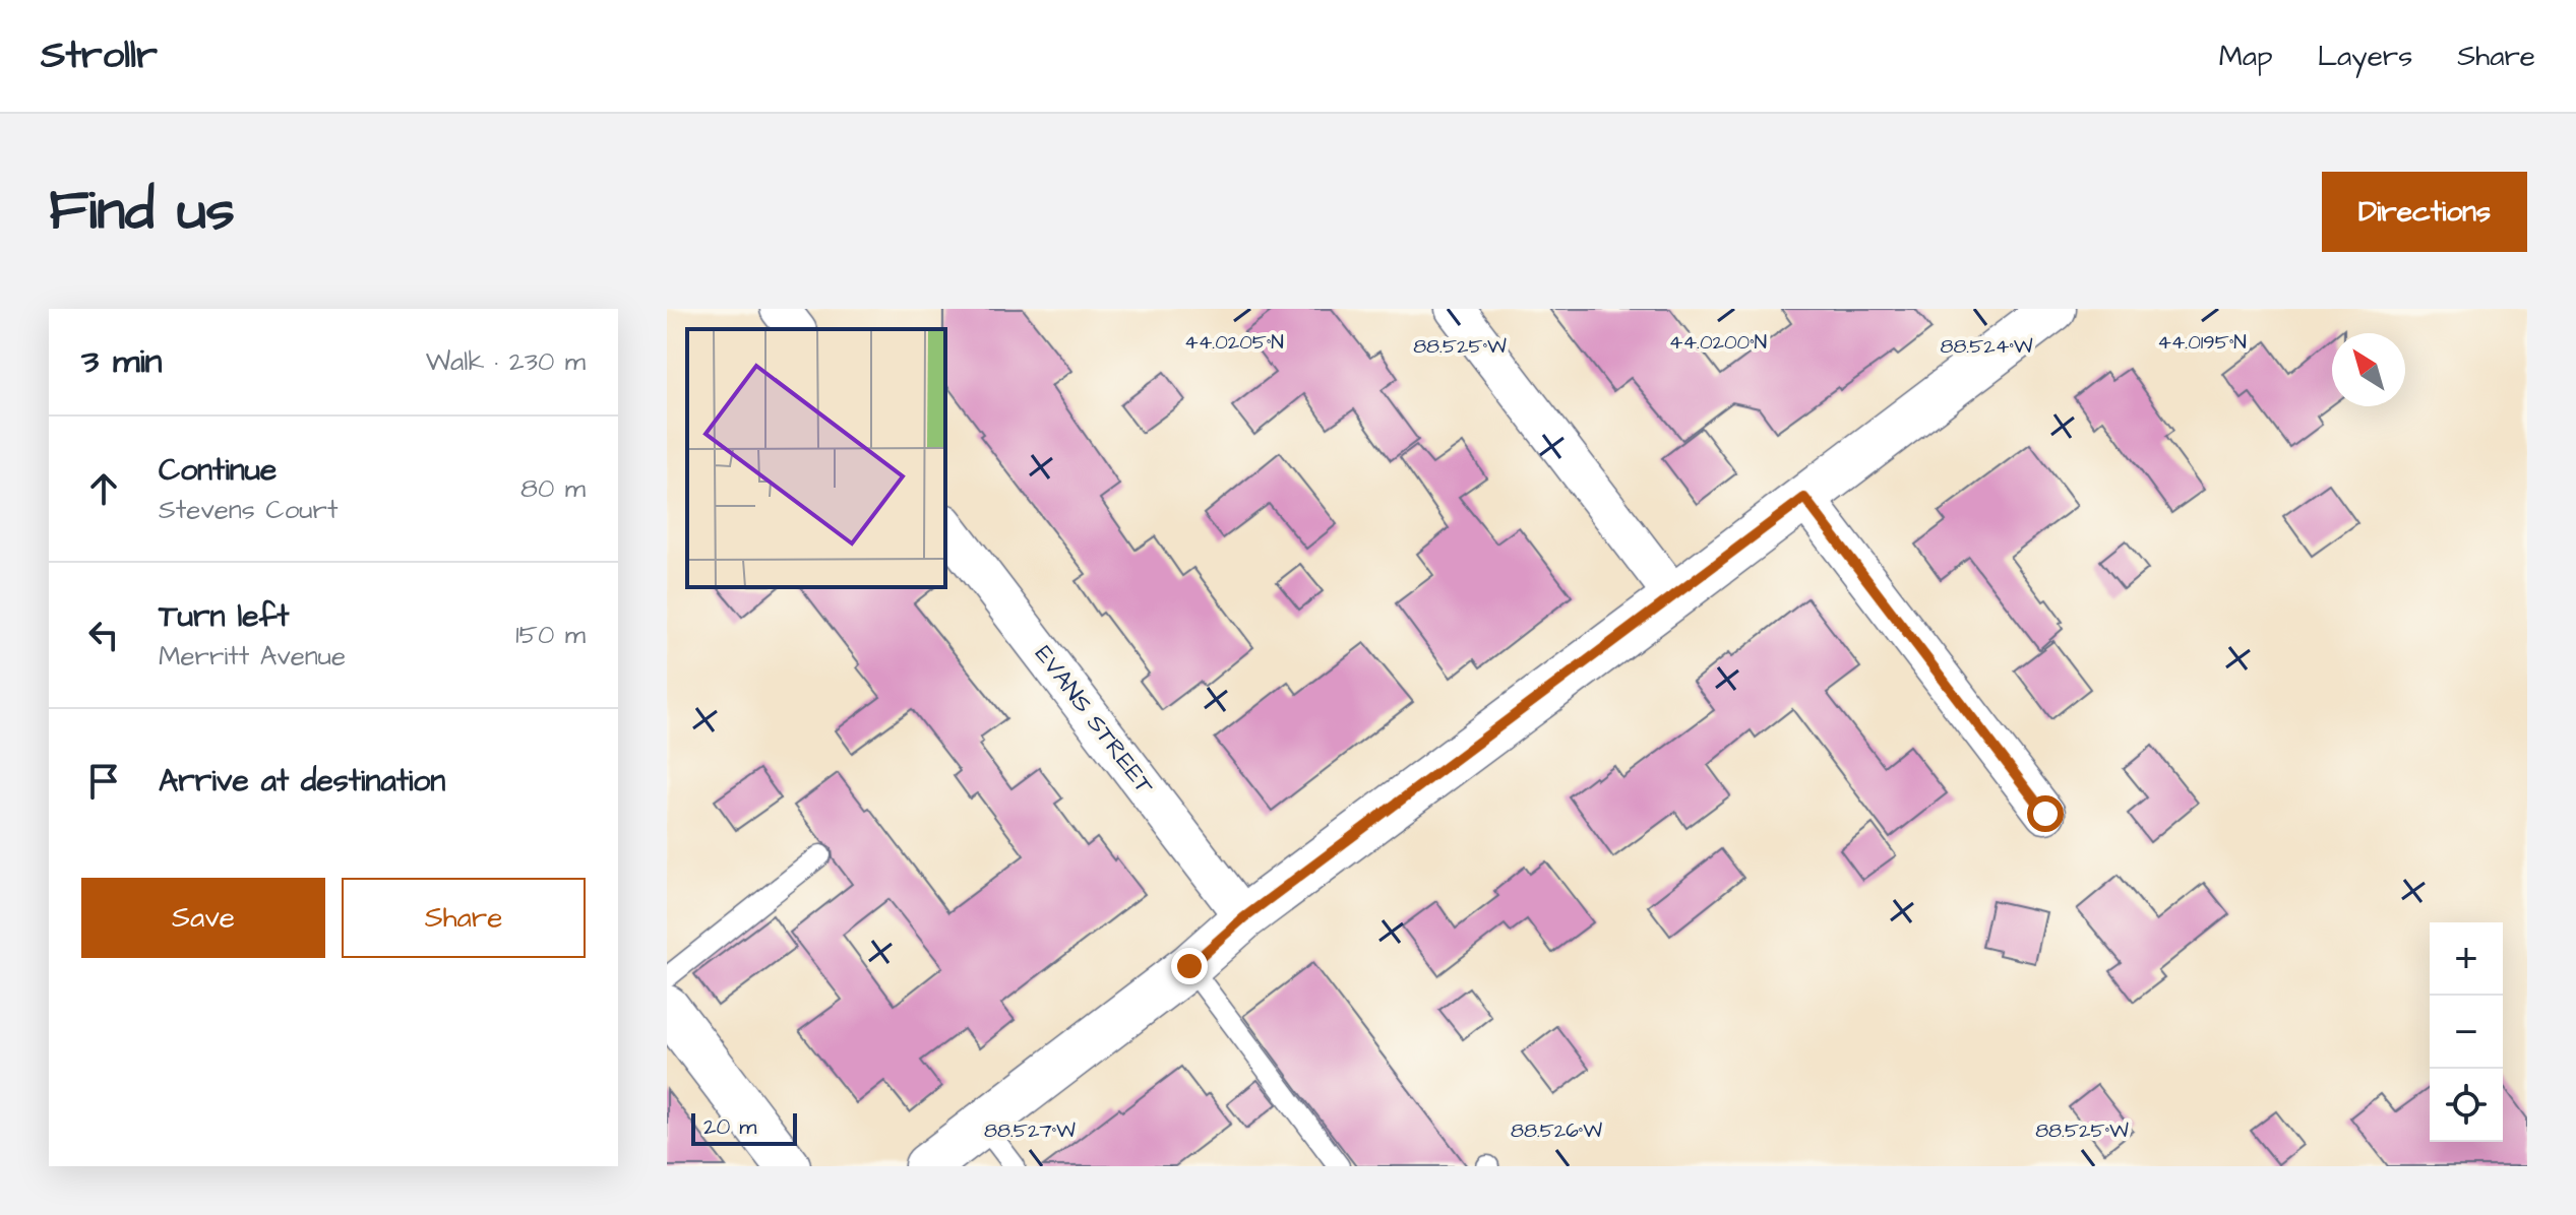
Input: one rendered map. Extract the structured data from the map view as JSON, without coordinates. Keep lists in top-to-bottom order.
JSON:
{
  "streets": {
    "street": ["EVANS STREET"]
  },
  "scale_bar": "20 m",
  "north": "top left",
  "page": {
    "header": "Strollr",
    "nav": ["Map", "Layers", "Share"],
    "title": "Find us",
    "buttons": [
      "Directions",
      ["Save", "Share"]
    ],
    "heading": ["3 min", "Walk · 230 m"],
    "list": [
      ["Continue", "Stevens Court", "80 m"],
      ["Turn left", "Merritt Avenue", "150 m"],
      "Arrive at destination"
    ],
    "map_buttons": ["+", "−"],
    "scale": "20 m"
  },
  "coordinates": [
    "44.0205°N",
    "44.0200°N",
    "44.0195°N",
    "88.525°W",
    "88.524°W",
    "88.527°W",
    "88.526°W"
  ]
}
